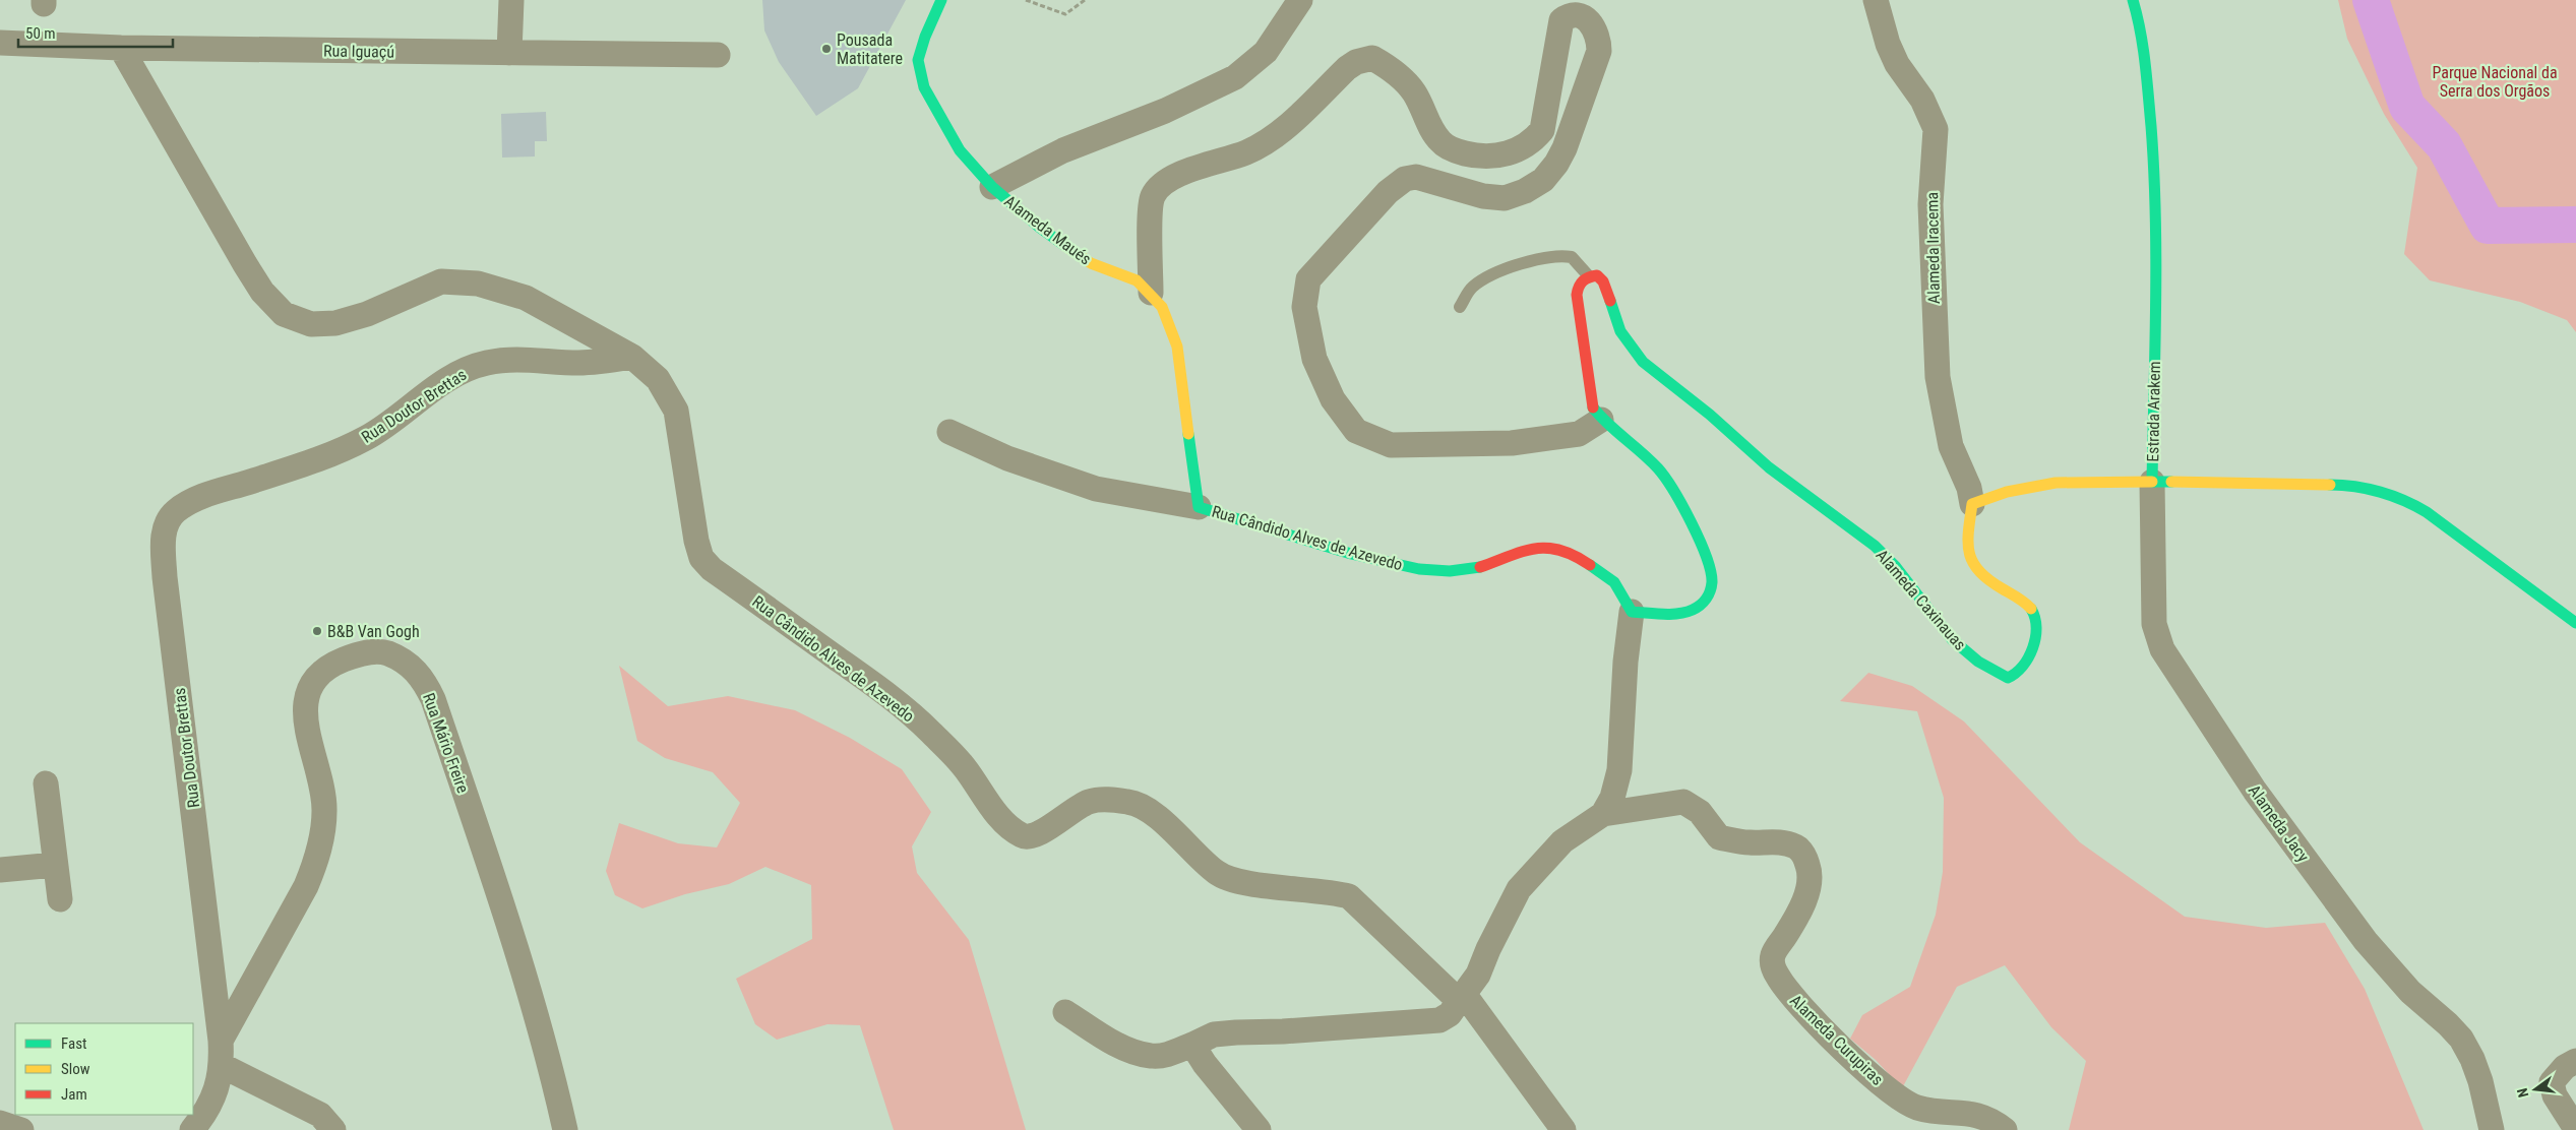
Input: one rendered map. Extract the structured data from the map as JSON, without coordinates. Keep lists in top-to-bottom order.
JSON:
{
  "streets": {
    "street": [
      "Rua Iguaçú",
      "Alameda Maués",
      "Alameda Iracema",
      "Rua Doutor Brettas",
      "Estrada Arakem",
      "Rua Cândido Alves de Azevedo",
      "Alameda Caxinauas",
      "Rua Mário Freire",
      "Alameda Jacy",
      "Alameda Curupiras"
    ]
  },
  "crossings": [
    ["Alameda Maués", "Rua Cândido Alves de Azevedo"],
    ["Alameda Iracema", "Alameda Caxinauas"],
    ["Rua Doutor Brettas", "Rua Cândido Alves de Azevedo"],
    ["Rua Doutor Brettas", "Rua Mário Freire"],
    ["Estrada Arakem", "Alameda Jacy"]
  ],
  "parks": ["Parque Nacional da Serra dos Orgãos"],
  "places": ["Pousada Matitatere", "B&B Van Gogh"],
  "legend": ["Fast", "Slow", "Jam"],
  "scale_bar": "50 m",
  "north": "left"
}
